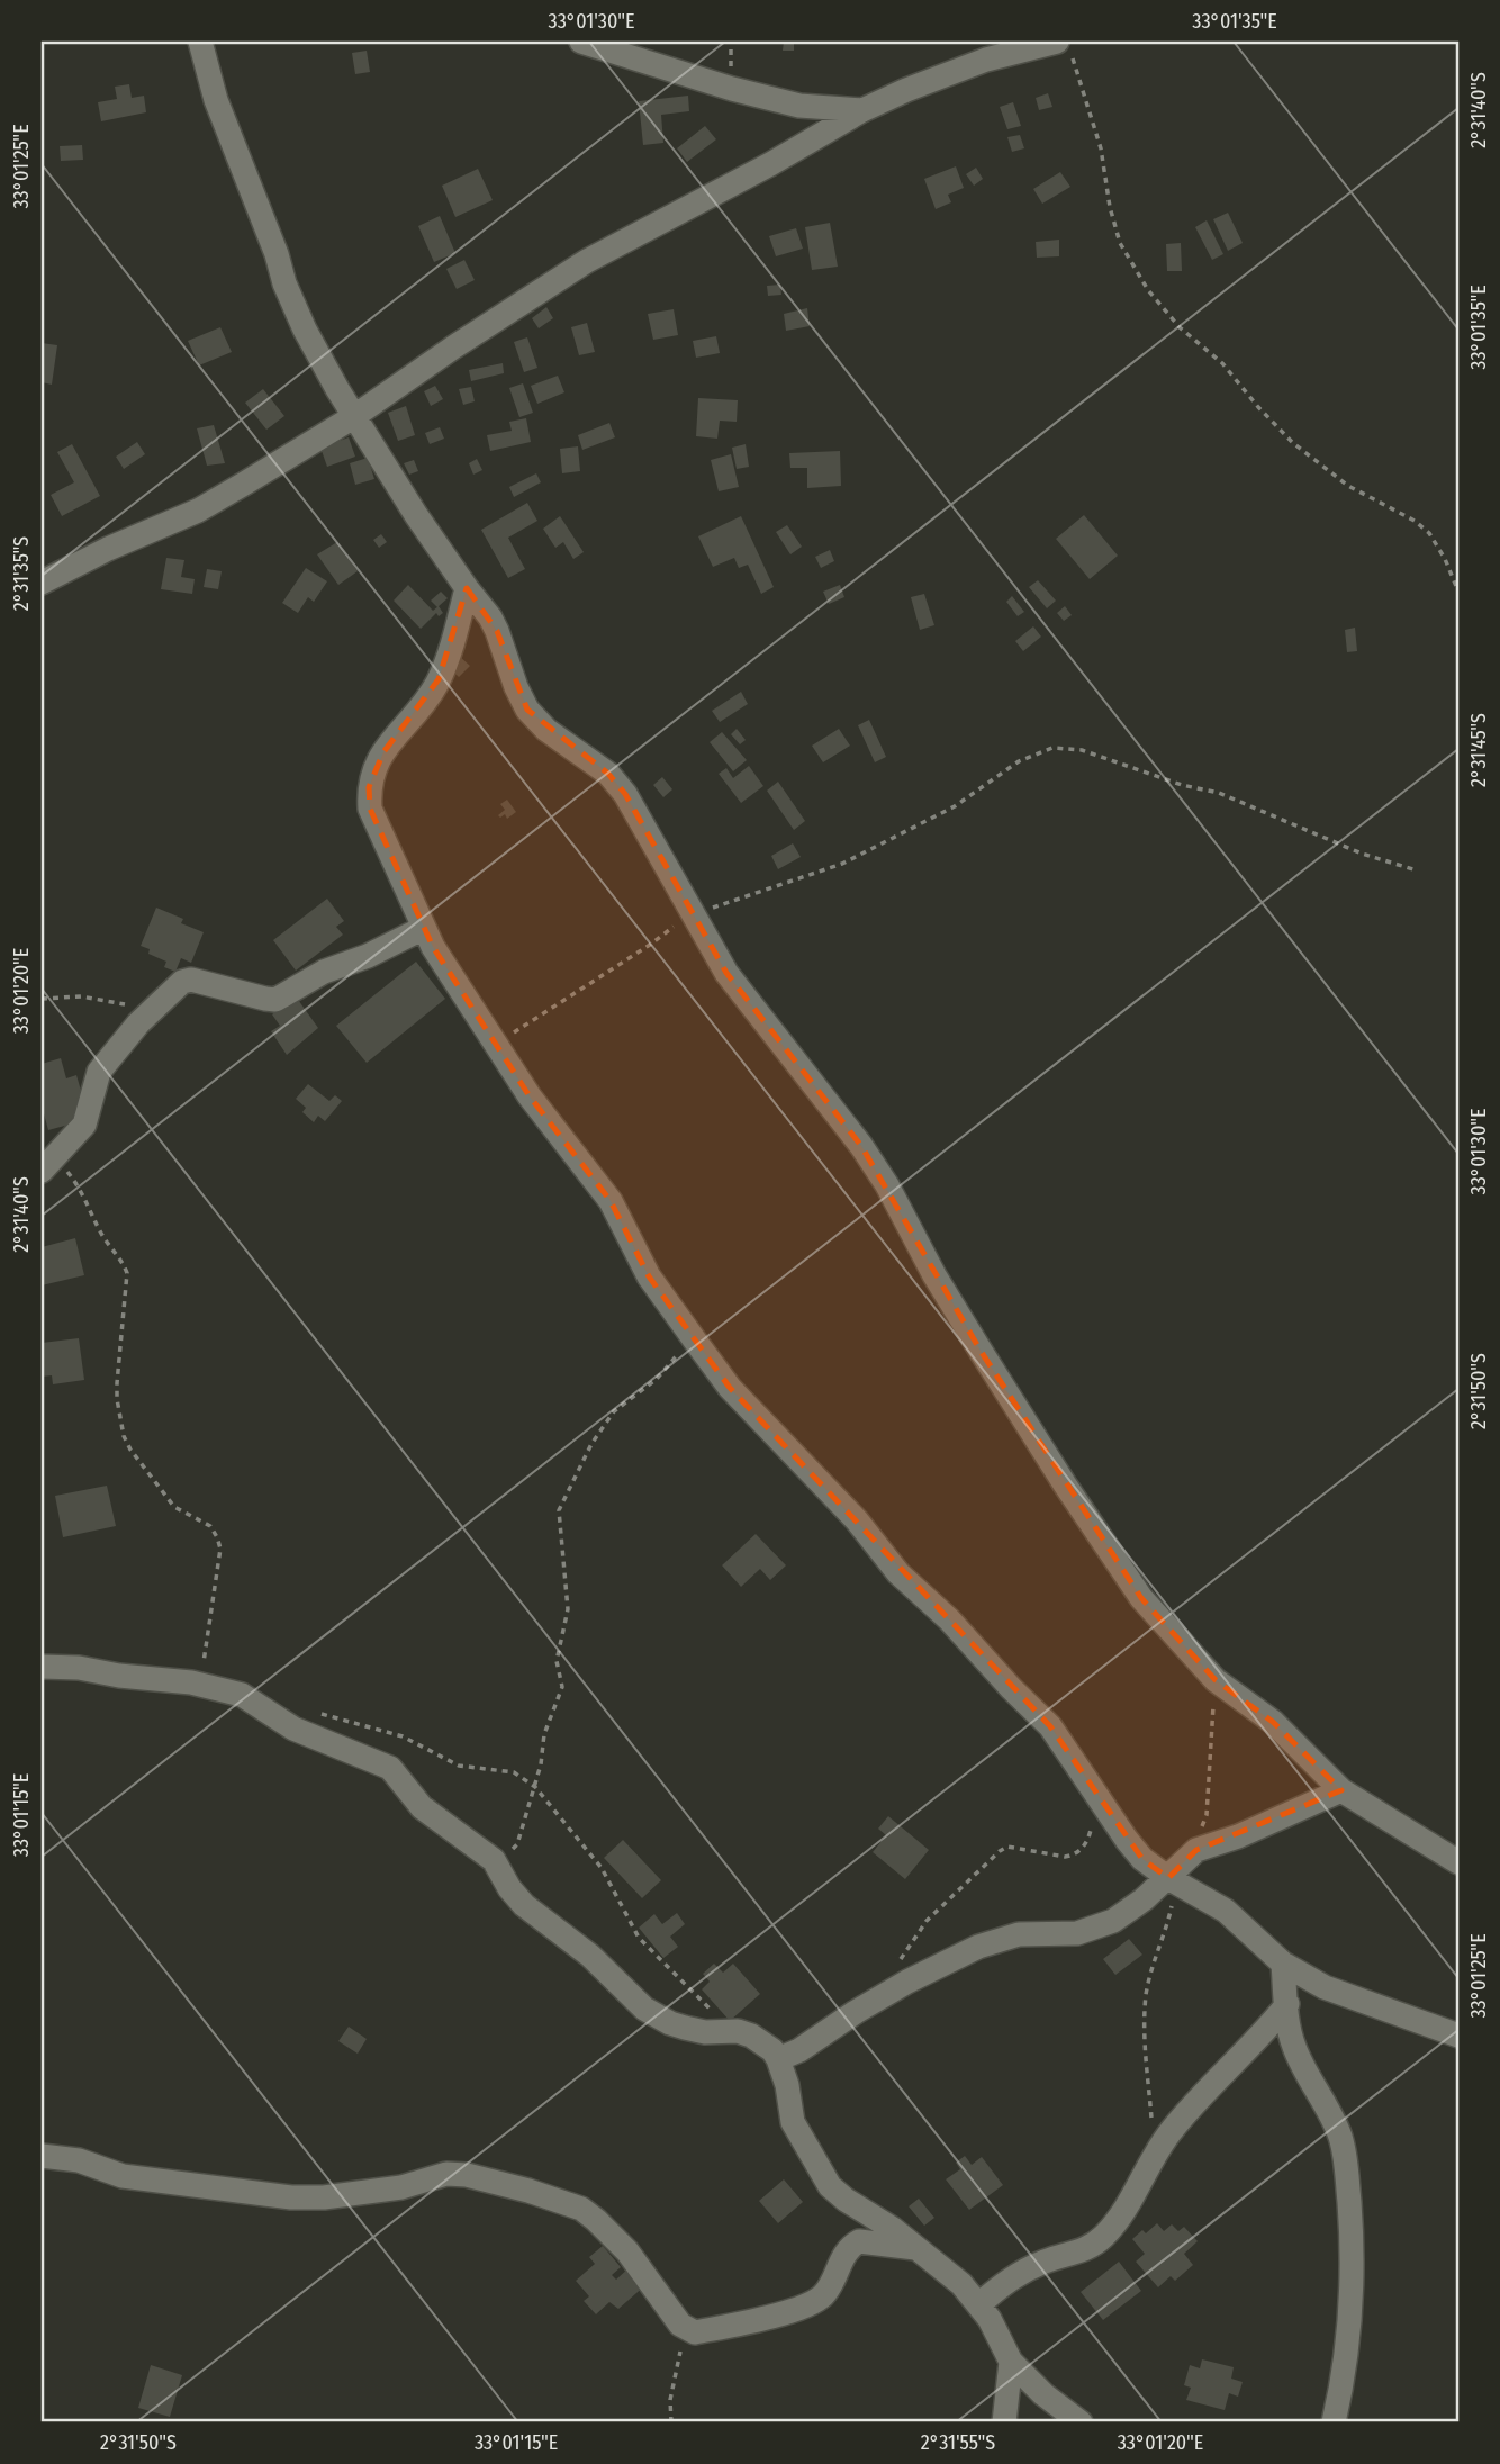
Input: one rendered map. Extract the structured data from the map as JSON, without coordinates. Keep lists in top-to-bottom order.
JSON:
{
  "coordinates": [
    "33°01'30\"E",
    "33°01'35\"E",
    "2°31'40\"S",
    "33°01'25\"E",
    "2°31'35\"S",
    "2°31'45\"S",
    "33°01'20\"E",
    "2°31'50\"S",
    "33°01'15\"E",
    "2°31'55\"S"
  ]
}
